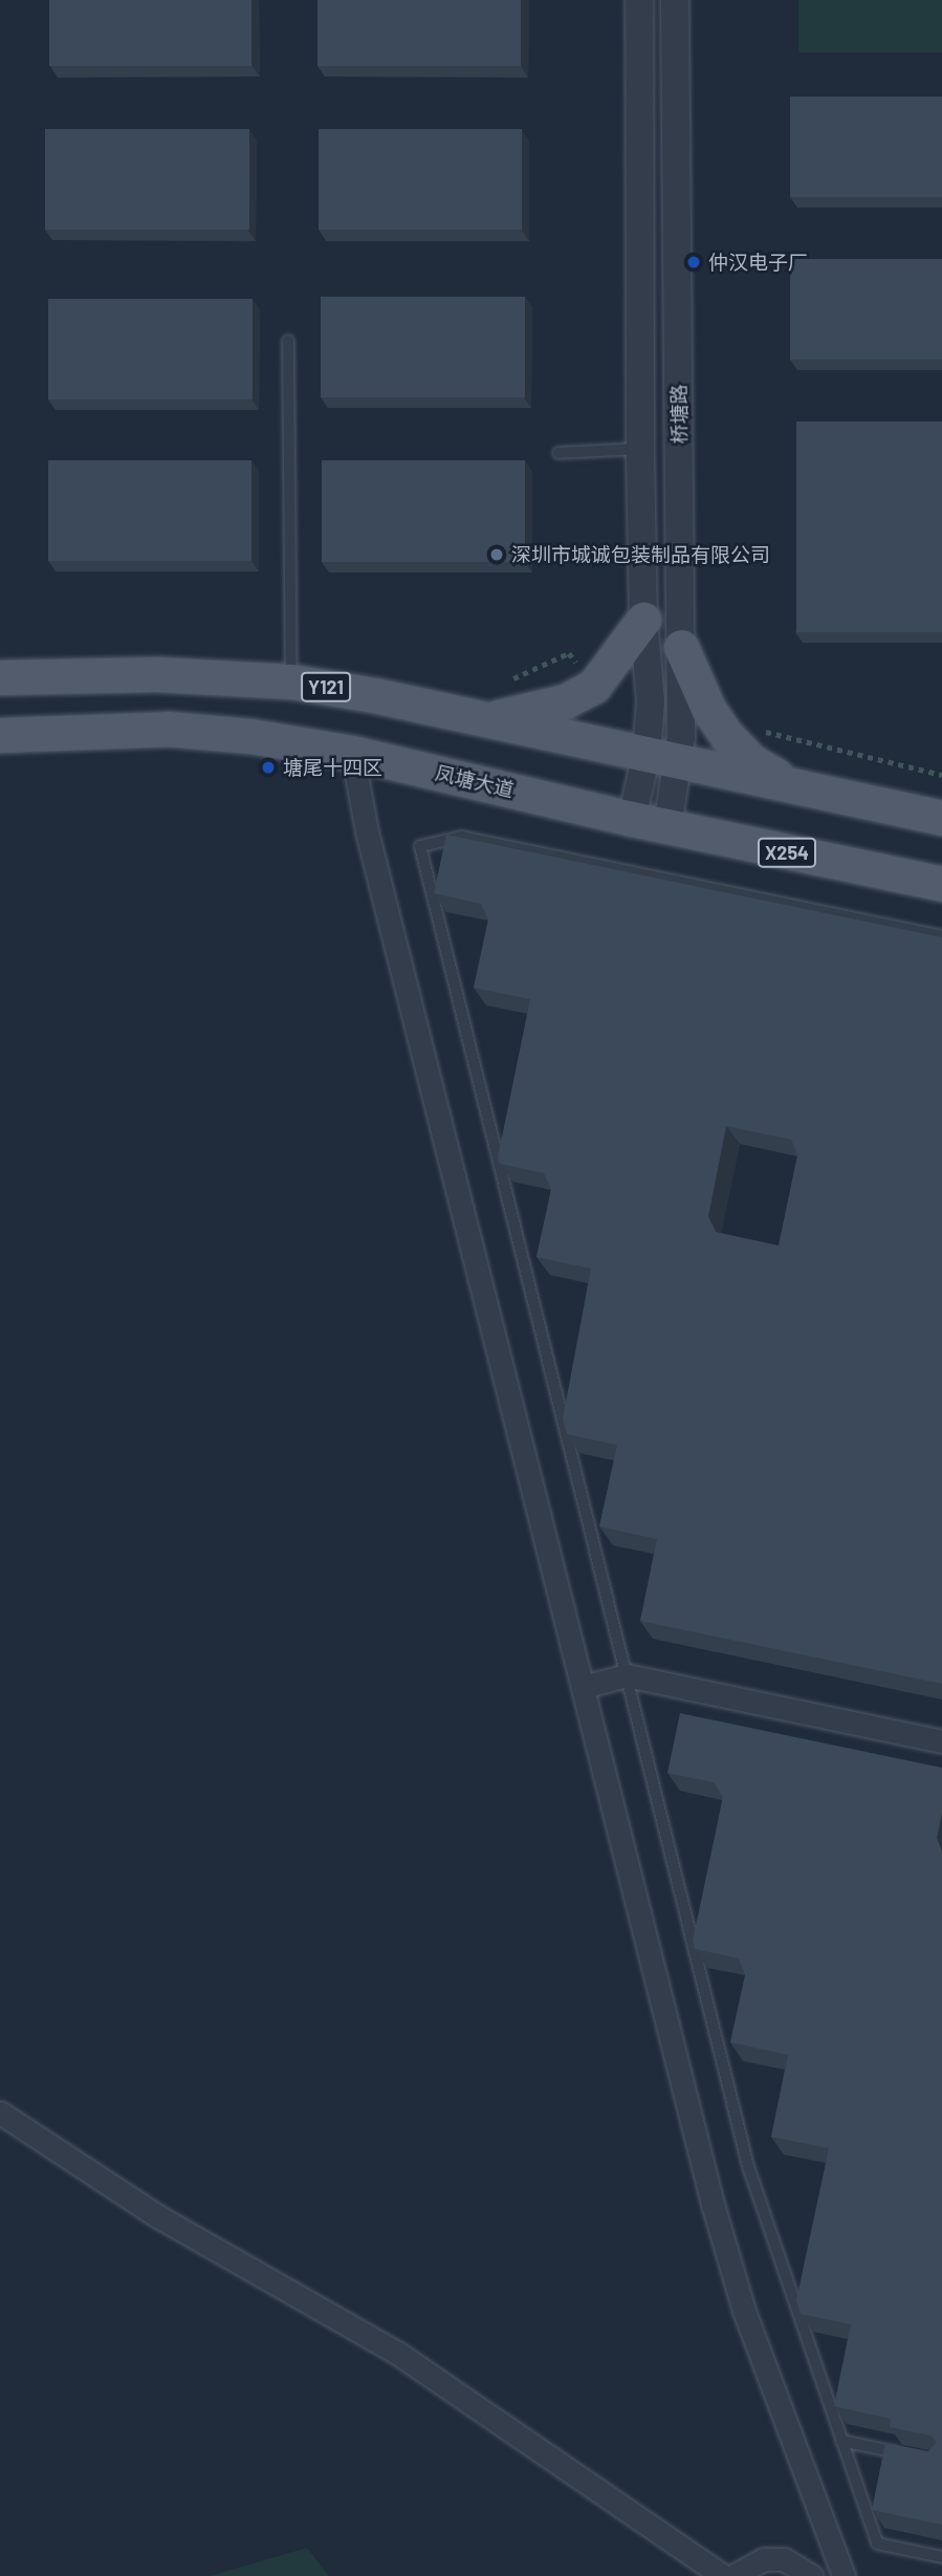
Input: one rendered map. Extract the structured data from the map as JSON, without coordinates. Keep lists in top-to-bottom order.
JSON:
{
  "streets": {
    "main road": ["Y121", "凤塘大道", "X254"],
    "street": ["桥塘路"]
  },
  "crossings": [
    ["桥塘路", "Y121"],
    ["桥塘路", "凤塘大道"]
  ],
  "places": ["仲汉电子厂", "深圳市城诚包装制品有限公司", "塘尾十四区"]
}
